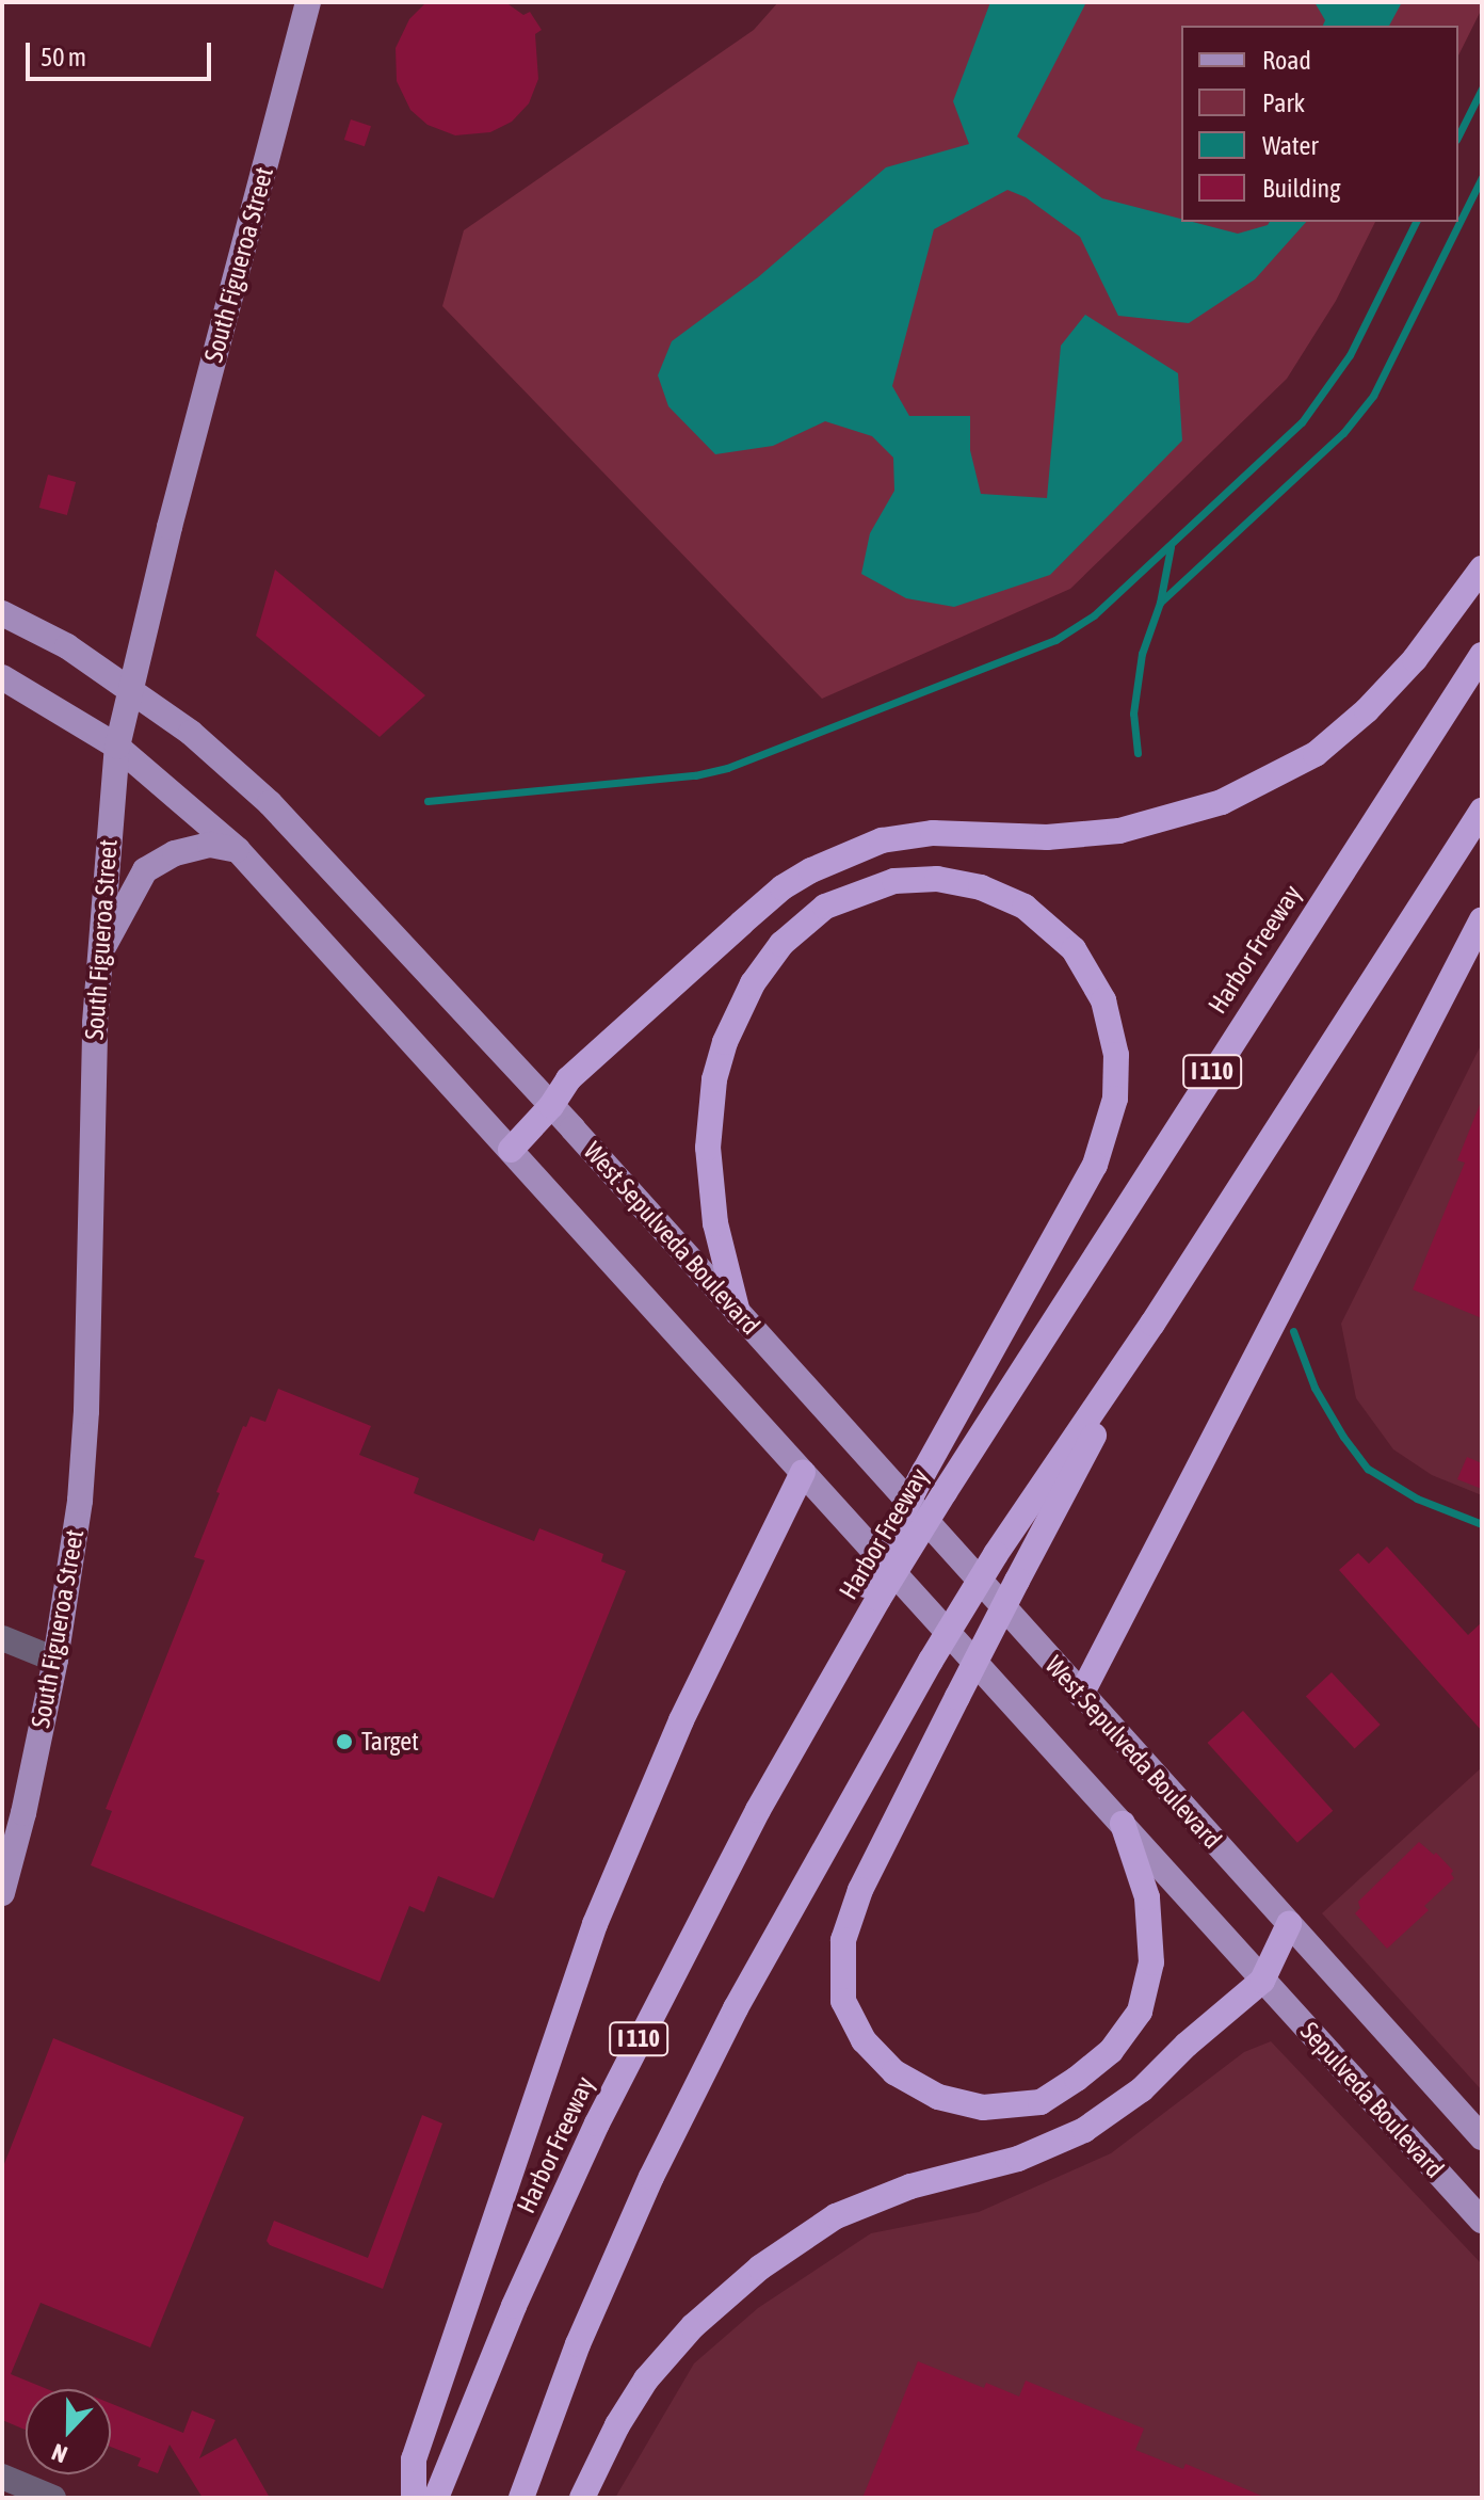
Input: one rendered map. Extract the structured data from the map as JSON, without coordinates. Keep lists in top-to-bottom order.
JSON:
{
  "streets": {
    "highway": ["Harbor Freeway", "I 110"],
    "main road": ["South Figueroa Street", "West Sepulveda Boulevard", "Sepulveda Boulevard"]
  },
  "crossings": [
    ["South Figueroa Street", "West Sepulveda Boulevard"]
  ],
  "places": ["Target"],
  "legend": [
    "Road",
    "Park",
    "Water",
    "Building"
  ],
  "scale_bar": "50 m",
  "north": "bottom"
}
